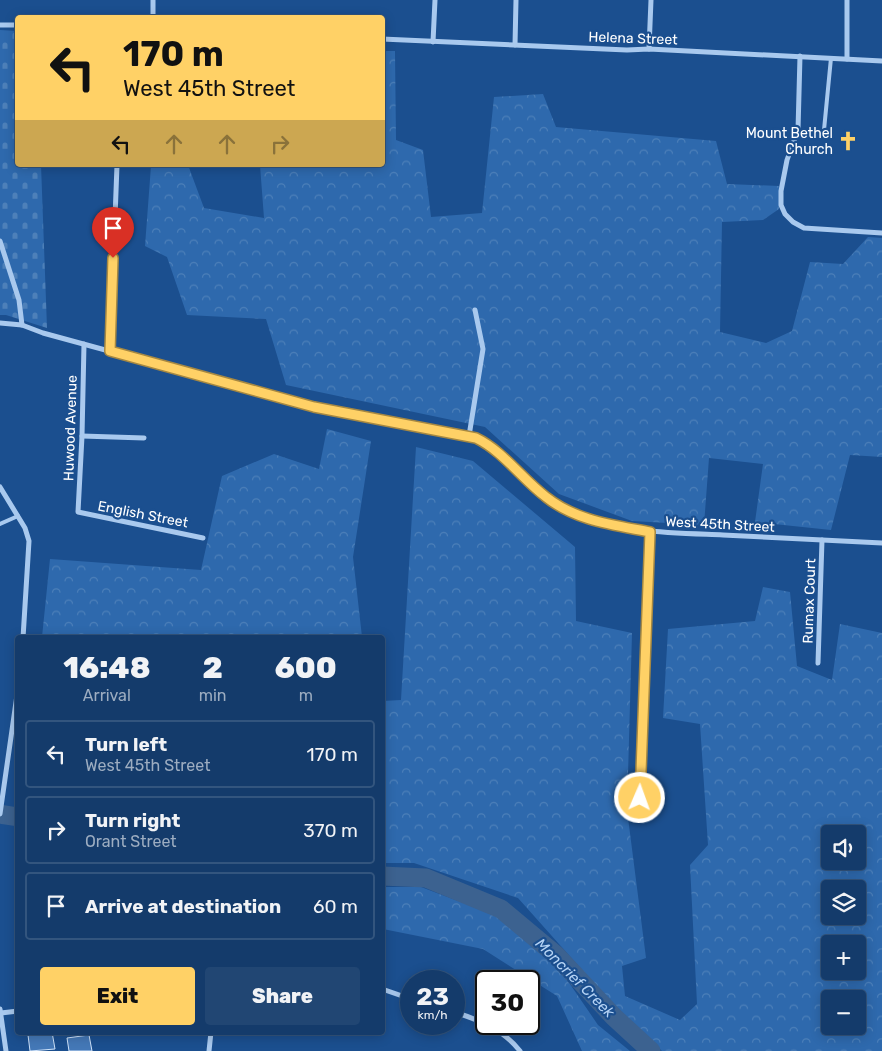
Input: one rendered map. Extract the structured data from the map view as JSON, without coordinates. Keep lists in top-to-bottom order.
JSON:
{
  "streets": {
    "street": [
      "Helena Street",
      "Huwood Avenue",
      "English Street",
      "West 45th Street",
      "Rumax Court"
    ]
  },
  "crossings": [
    ["Huwood Avenue", "English Street"],
    ["Huwood Avenue", "West 45th Street"],
    ["West 45th Street", "Rumax Court"]
  ],
  "water": ["Moncrief Creek"],
  "places": {
    "church": ["Mount Bethel Church"]
  },
  "page": {
    "turn": ["170 m", "West 45th Street"],
    "eta": [
      "16:48",
      "Arrival",
      "2",
      "min",
      "600",
      "m"
    ],
    "list": [
      {
        "name": "Turn left",
        "note": "West 45th Street",
        "value": "170 m"
      },
      {
        "name": "Turn right",
        "note": "Orant Street",
        "value": "370 m"
      },
      {
        "name": "Arrive at destination",
        "value": "60 m"
      }
    ],
    "map_buttons": ["+", "−"],
    "buttons": ["Exit", "Share"],
    "speed": "23 km/h",
    "limit": "30"
  }
}
